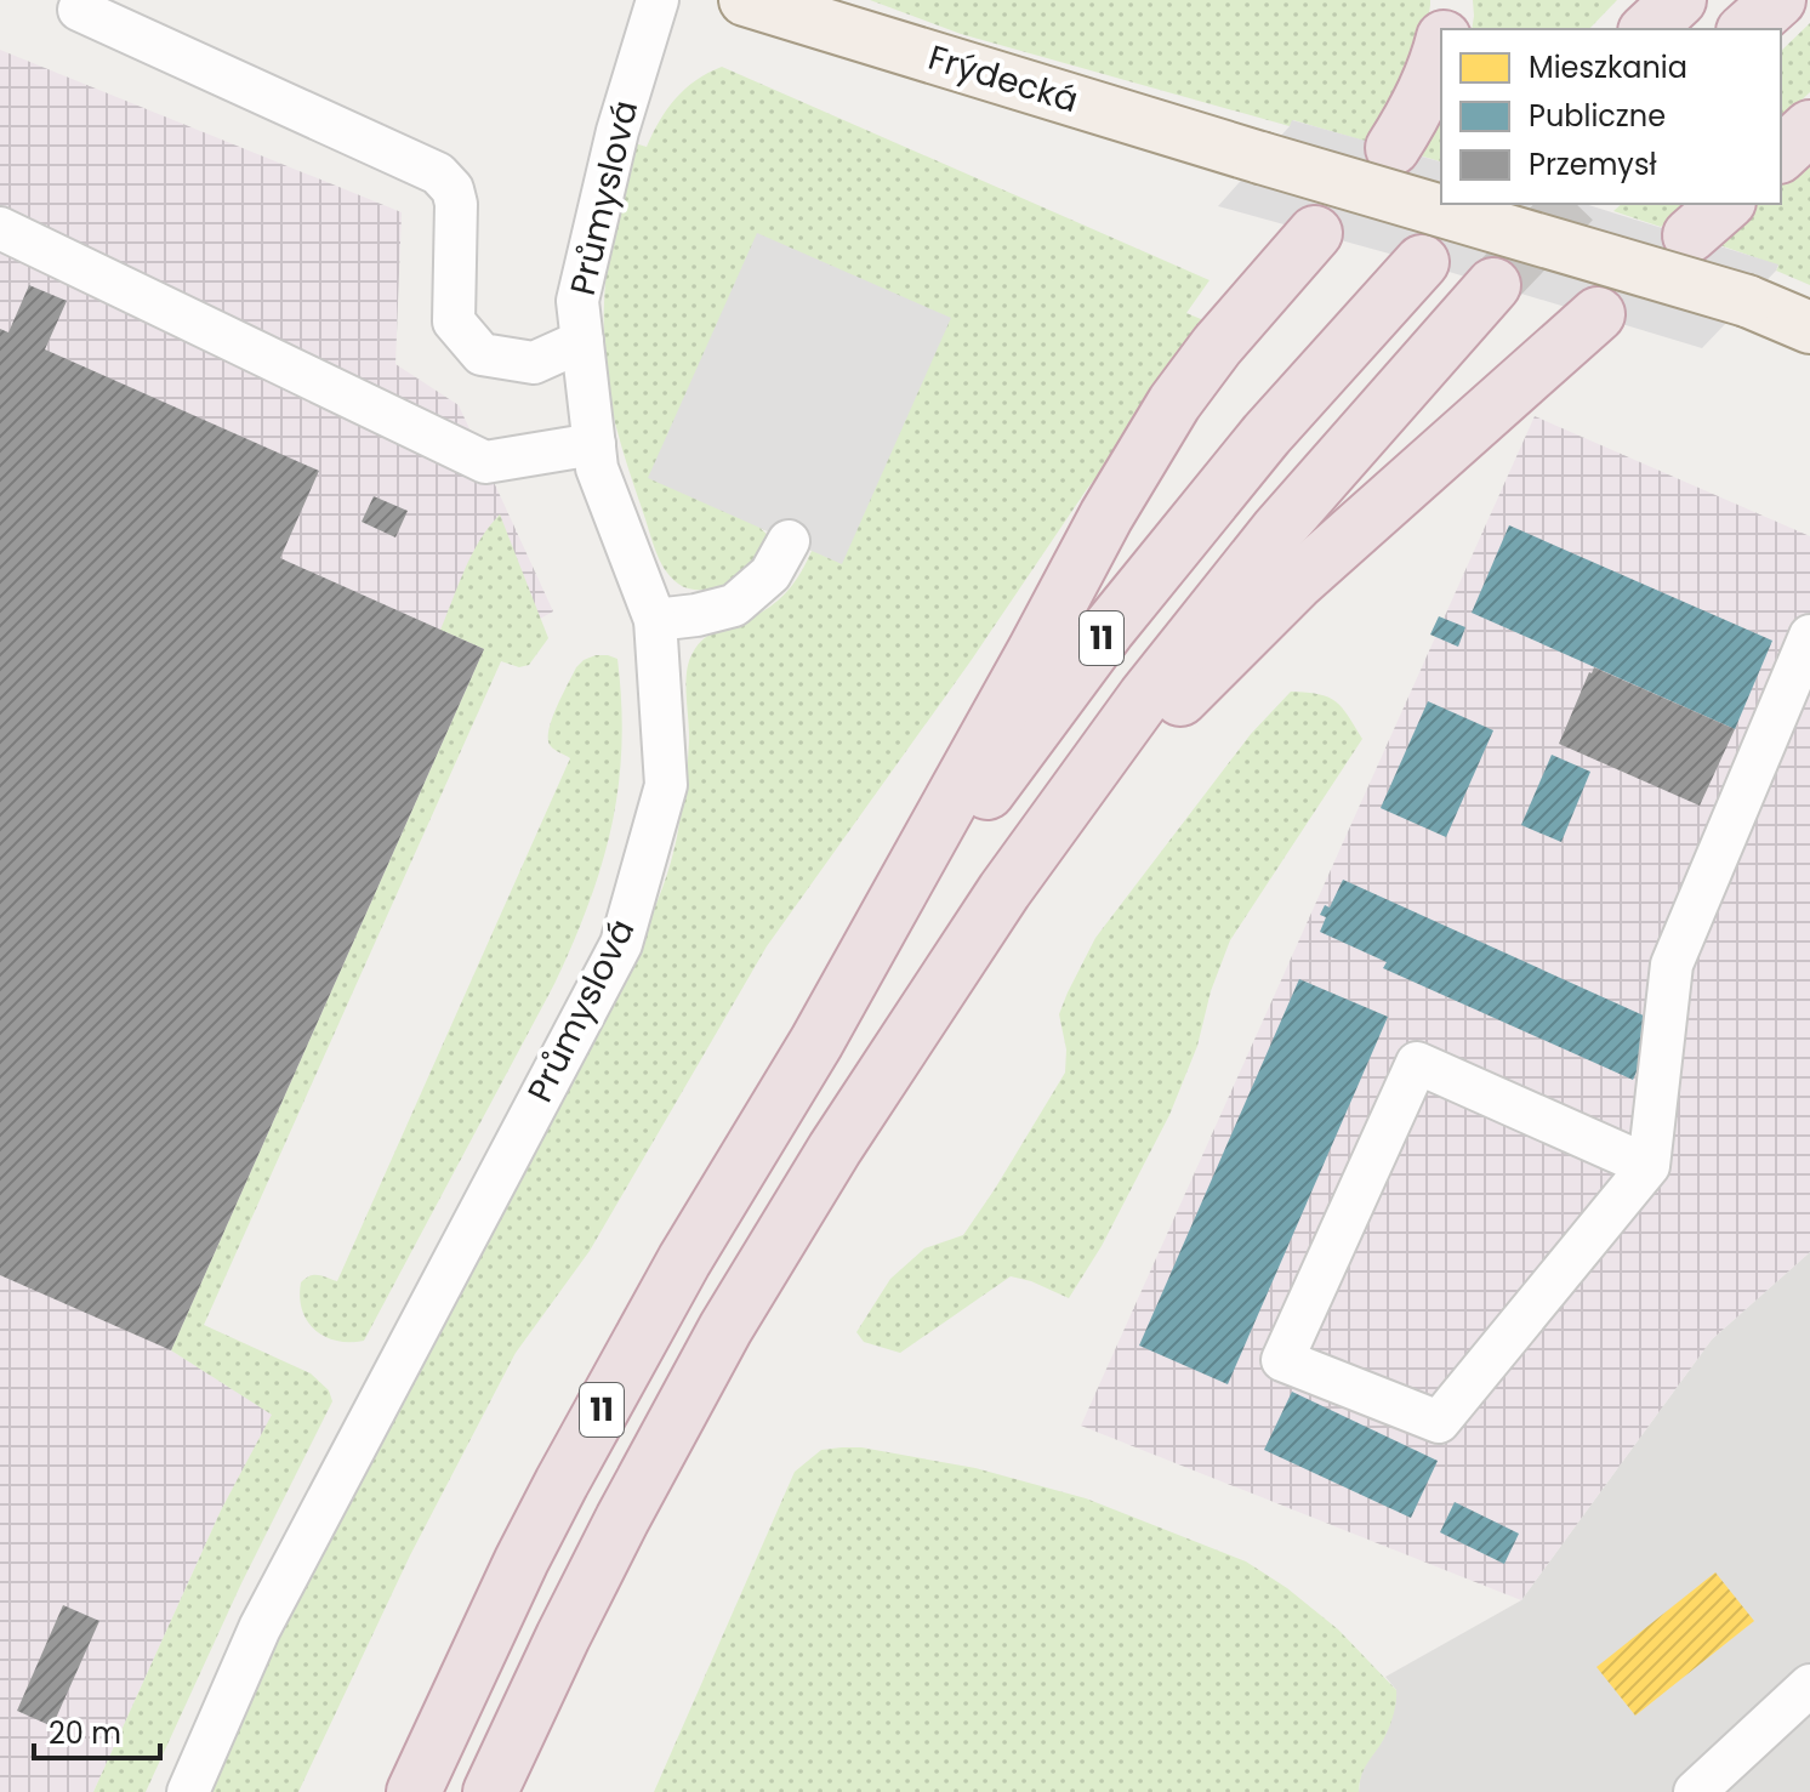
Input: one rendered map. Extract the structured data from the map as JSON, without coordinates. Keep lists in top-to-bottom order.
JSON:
{
  "streets": {
    "highway": ["11"],
    "main road": ["Frýdecká"],
    "street": ["Průmyslová"]
  },
  "legend": ["Mieszkania", "Publiczne", "Przemysł"],
  "scale_bar": "20 m"
}
